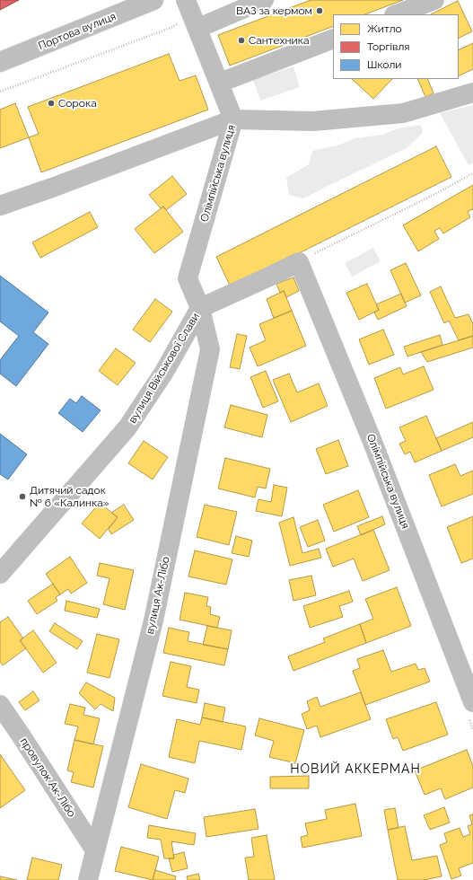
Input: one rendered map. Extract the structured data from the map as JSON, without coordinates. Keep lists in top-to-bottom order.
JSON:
{
  "streets": {
    "street": [
      "Портова вулиця",
      "Олімпійська вулиця",
      "вулиця Військової Слави",
      "вулиця Ак-Лібо",
      "провулок Ак-Лібо"
    ]
  },
  "crossings": [
    ["Олімпійська вулиця", "вулиця Військової Слави"],
    ["Олімпійська вулиця", "вулиця Ак-Лібо"],
    ["вулиця Військової Слави", "вулиця Ак-Лібо"],
    ["вулиця Ак-Лібо", "провулок Ак-Лібо"]
  ],
  "districts": ["НОВИЙ АККЕРМАН"],
  "places": [
    "ВАЗ за кермом",
    "Сантехника",
    "Сорока",
    "Дитячий садок № 6 «Калинка»"
  ],
  "legend": ["Житло", "Торгівля", "Школи"]
}
